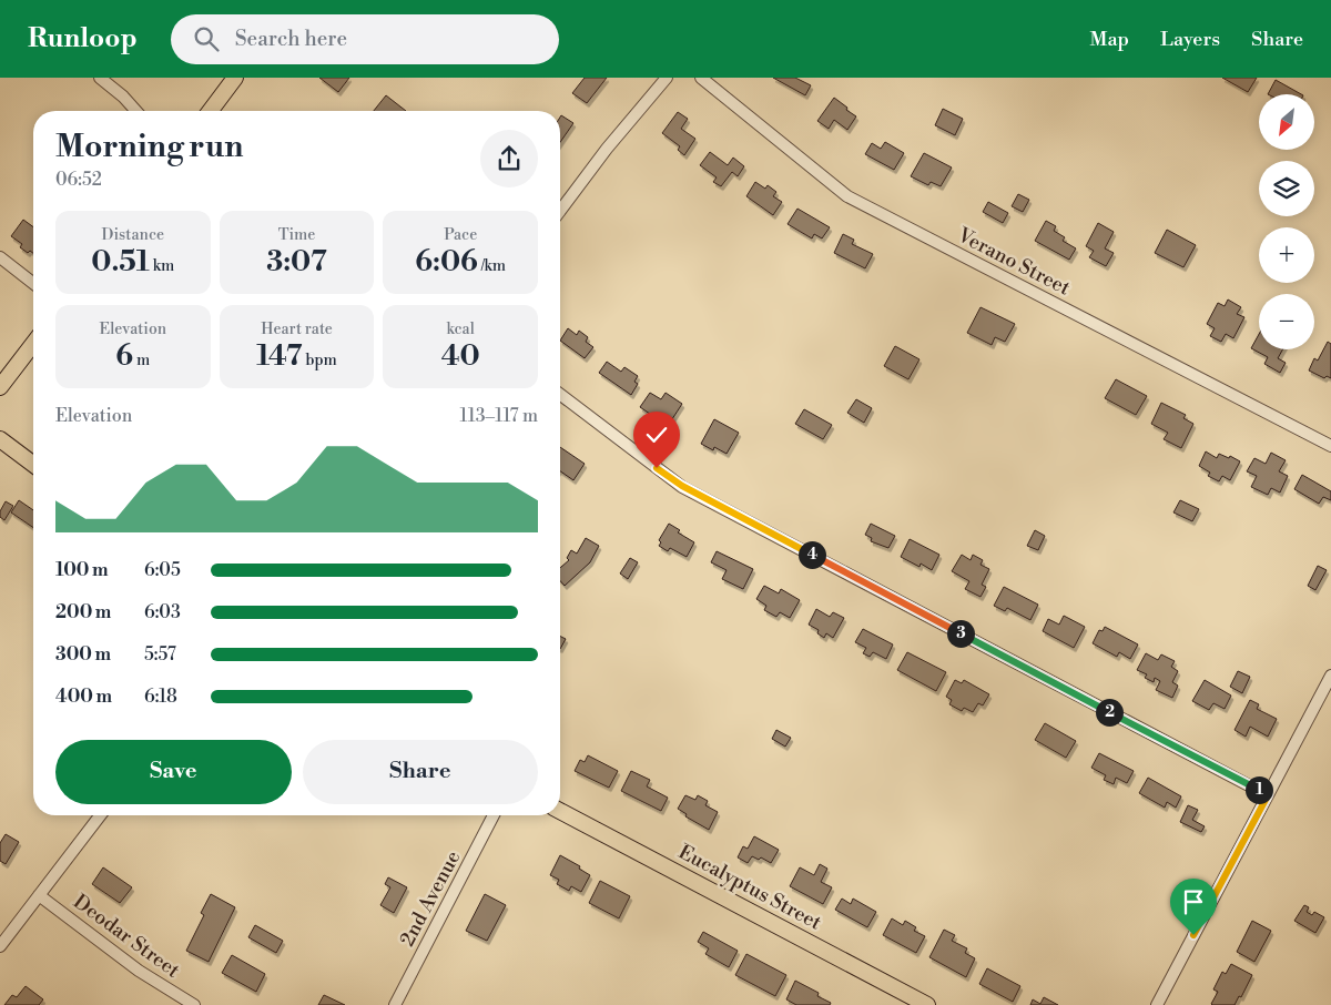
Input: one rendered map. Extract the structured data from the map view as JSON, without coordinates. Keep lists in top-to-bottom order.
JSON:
{
  "streets": {
    "main road": ["Eucalyptus Street"],
    "street": ["Verano Street", "2nd Avenue", "Deodar Street"]
  },
  "north": "bottom left",
  "page": {
    "header": "Runloop",
    "search": "Search here",
    "nav": ["Map", "Layers", "Share"],
    "map_buttons": ["+", "−"],
    "heading": ["Morning run", "06:52"],
    "stats": [
      ["Distance", "0.51 km"],
      ["Time", "3:07"],
      ["Pace", "6:06 /km"],
      ["Elevation", "6 m"],
      ["Heart rate", "147 bpm"],
      ["kcal", "40"]
    ],
    "chart": ["Elevation", "113–117 m"],
    "pins": [
      "4",
      "3",
      "2",
      "1"
    ],
    "list": [
      {
        "name": "100 m",
        "note": "6:05"
      },
      {
        "name": "200 m",
        "note": "6:03"
      },
      {
        "name": "300 m",
        "note": "5:57"
      },
      {
        "name": "400 m",
        "note": "6:18"
      }
    ],
    "buttons": ["Save", "Share"]
  }
}
